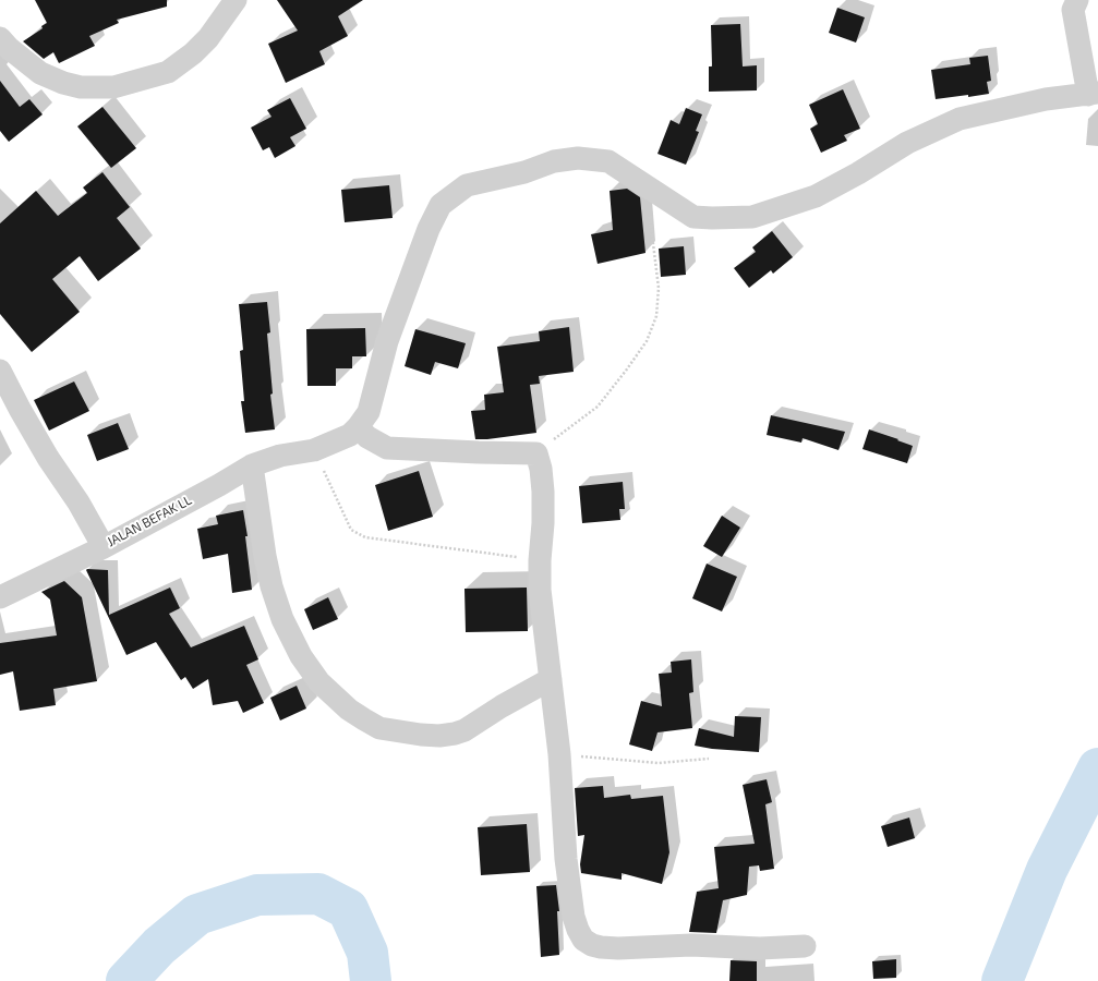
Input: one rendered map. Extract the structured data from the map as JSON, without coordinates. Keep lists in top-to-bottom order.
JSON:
{
  "streets": {
    "street": ["JALAN BEFAK LL"]
  }
}
